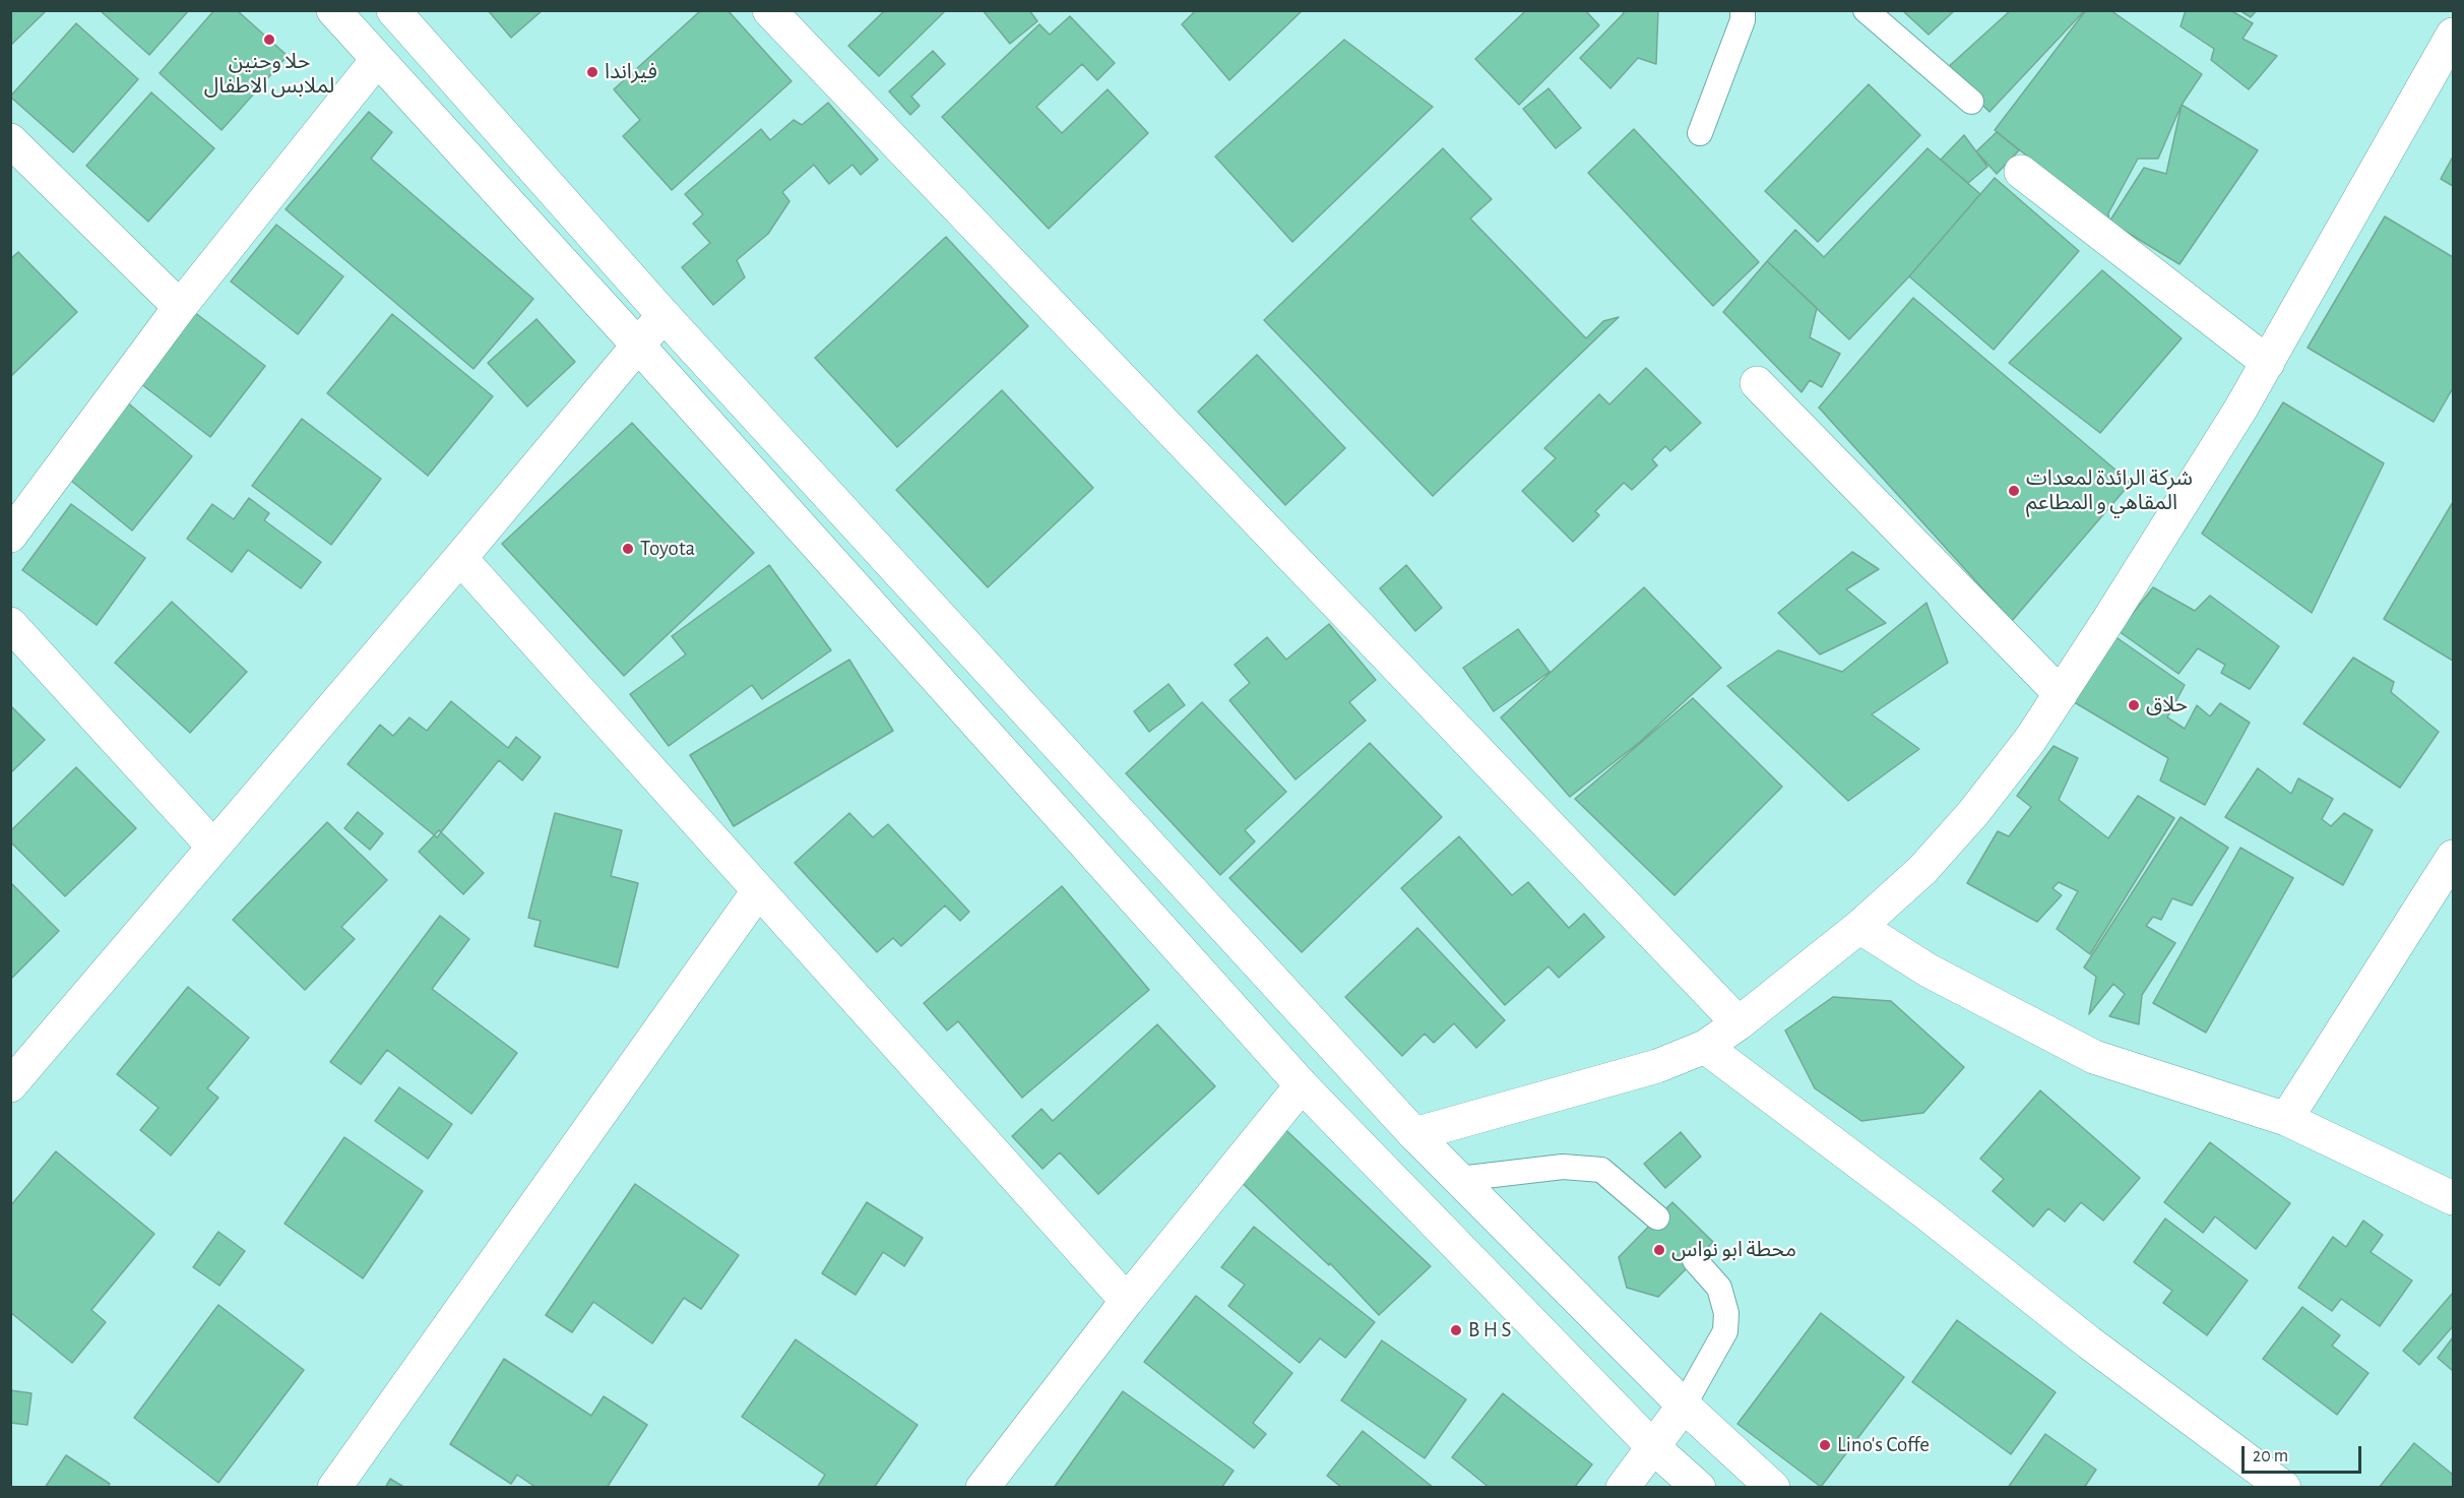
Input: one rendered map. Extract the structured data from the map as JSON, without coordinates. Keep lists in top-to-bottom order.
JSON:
{
  "places": [
    "حلا وحنين لملابس الاطفال",
    "فيراندا",
    "شركة الرائدة لمعدات المقاهي و المطاعم",
    "Toyota",
    "حلاق",
    "محطة ابو نواس",
    "B H S",
    "Lino's Coffe"
  ],
  "scale_bar": "20 m"
}
